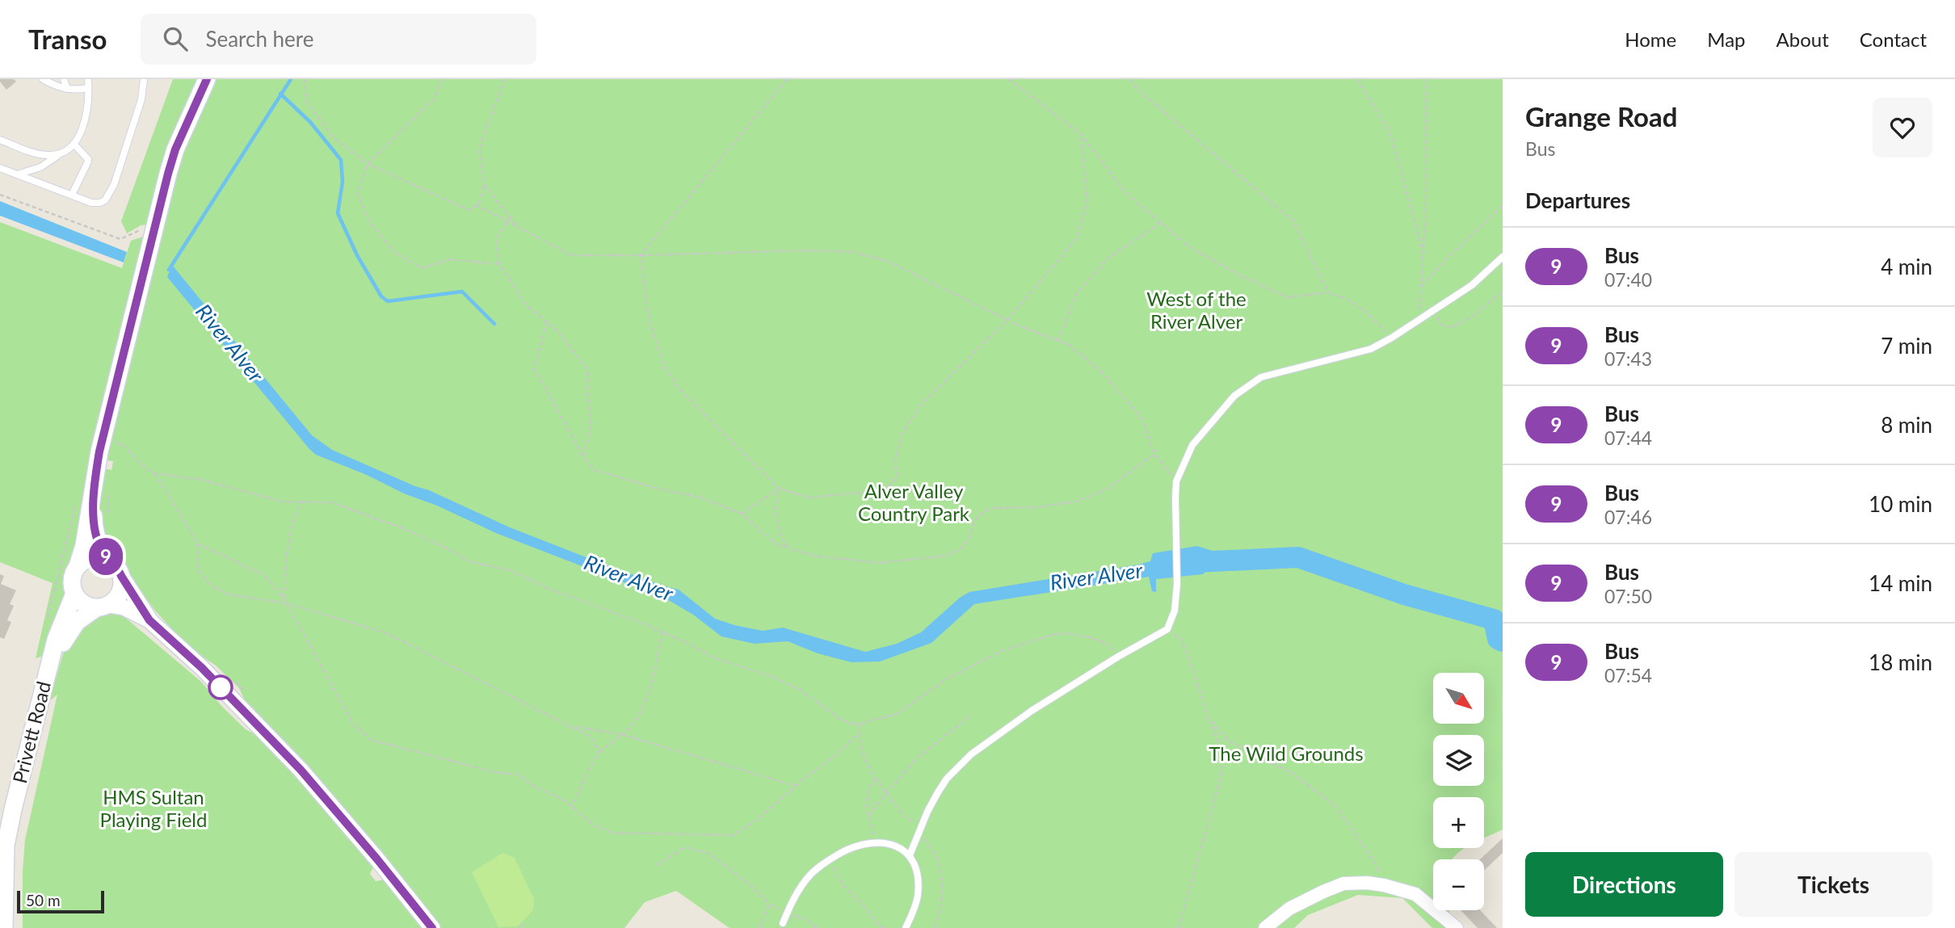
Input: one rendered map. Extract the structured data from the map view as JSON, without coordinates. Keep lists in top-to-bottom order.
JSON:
{
  "streets": {
    "main road": ["Privett Road"]
  },
  "water": ["River Alver"],
  "parks": [
    "West of the River Alver",
    "Alver Valley Country Park",
    "The Wild Grounds",
    "HMS Sultan Playing Field"
  ],
  "lines": ["bus line 9"],
  "scale_bar": "50 m",
  "north": "bottom right",
  "page": {
    "header": "Transo",
    "search": "Search here",
    "nav": [
      "Home",
      "Map",
      "About",
      "Contact"
    ],
    "on_map": "9",
    "heading": [
      ["Grange Road", "Bus"],
      "Departures"
    ],
    "list": [
      {
        "mark": "9",
        "name": "Bus",
        "note": "07:40",
        "value": "4 min"
      },
      {
        "mark": "9",
        "name": "Bus",
        "note": "07:43",
        "value": "7 min"
      },
      {
        "mark": "9",
        "name": "Bus",
        "note": "07:44",
        "value": "8 min"
      },
      {
        "mark": "9",
        "name": "Bus",
        "note": "07:46",
        "value": "10 min"
      },
      {
        "mark": "9",
        "name": "Bus",
        "note": "07:50",
        "value": "14 min"
      },
      {
        "mark": "9",
        "name": "Bus",
        "note": "07:54",
        "value": "18 min"
      }
    ],
    "map_buttons": ["+", "−"],
    "buttons": ["Directions", "Tickets"],
    "scale": "50 m"
  }
}
